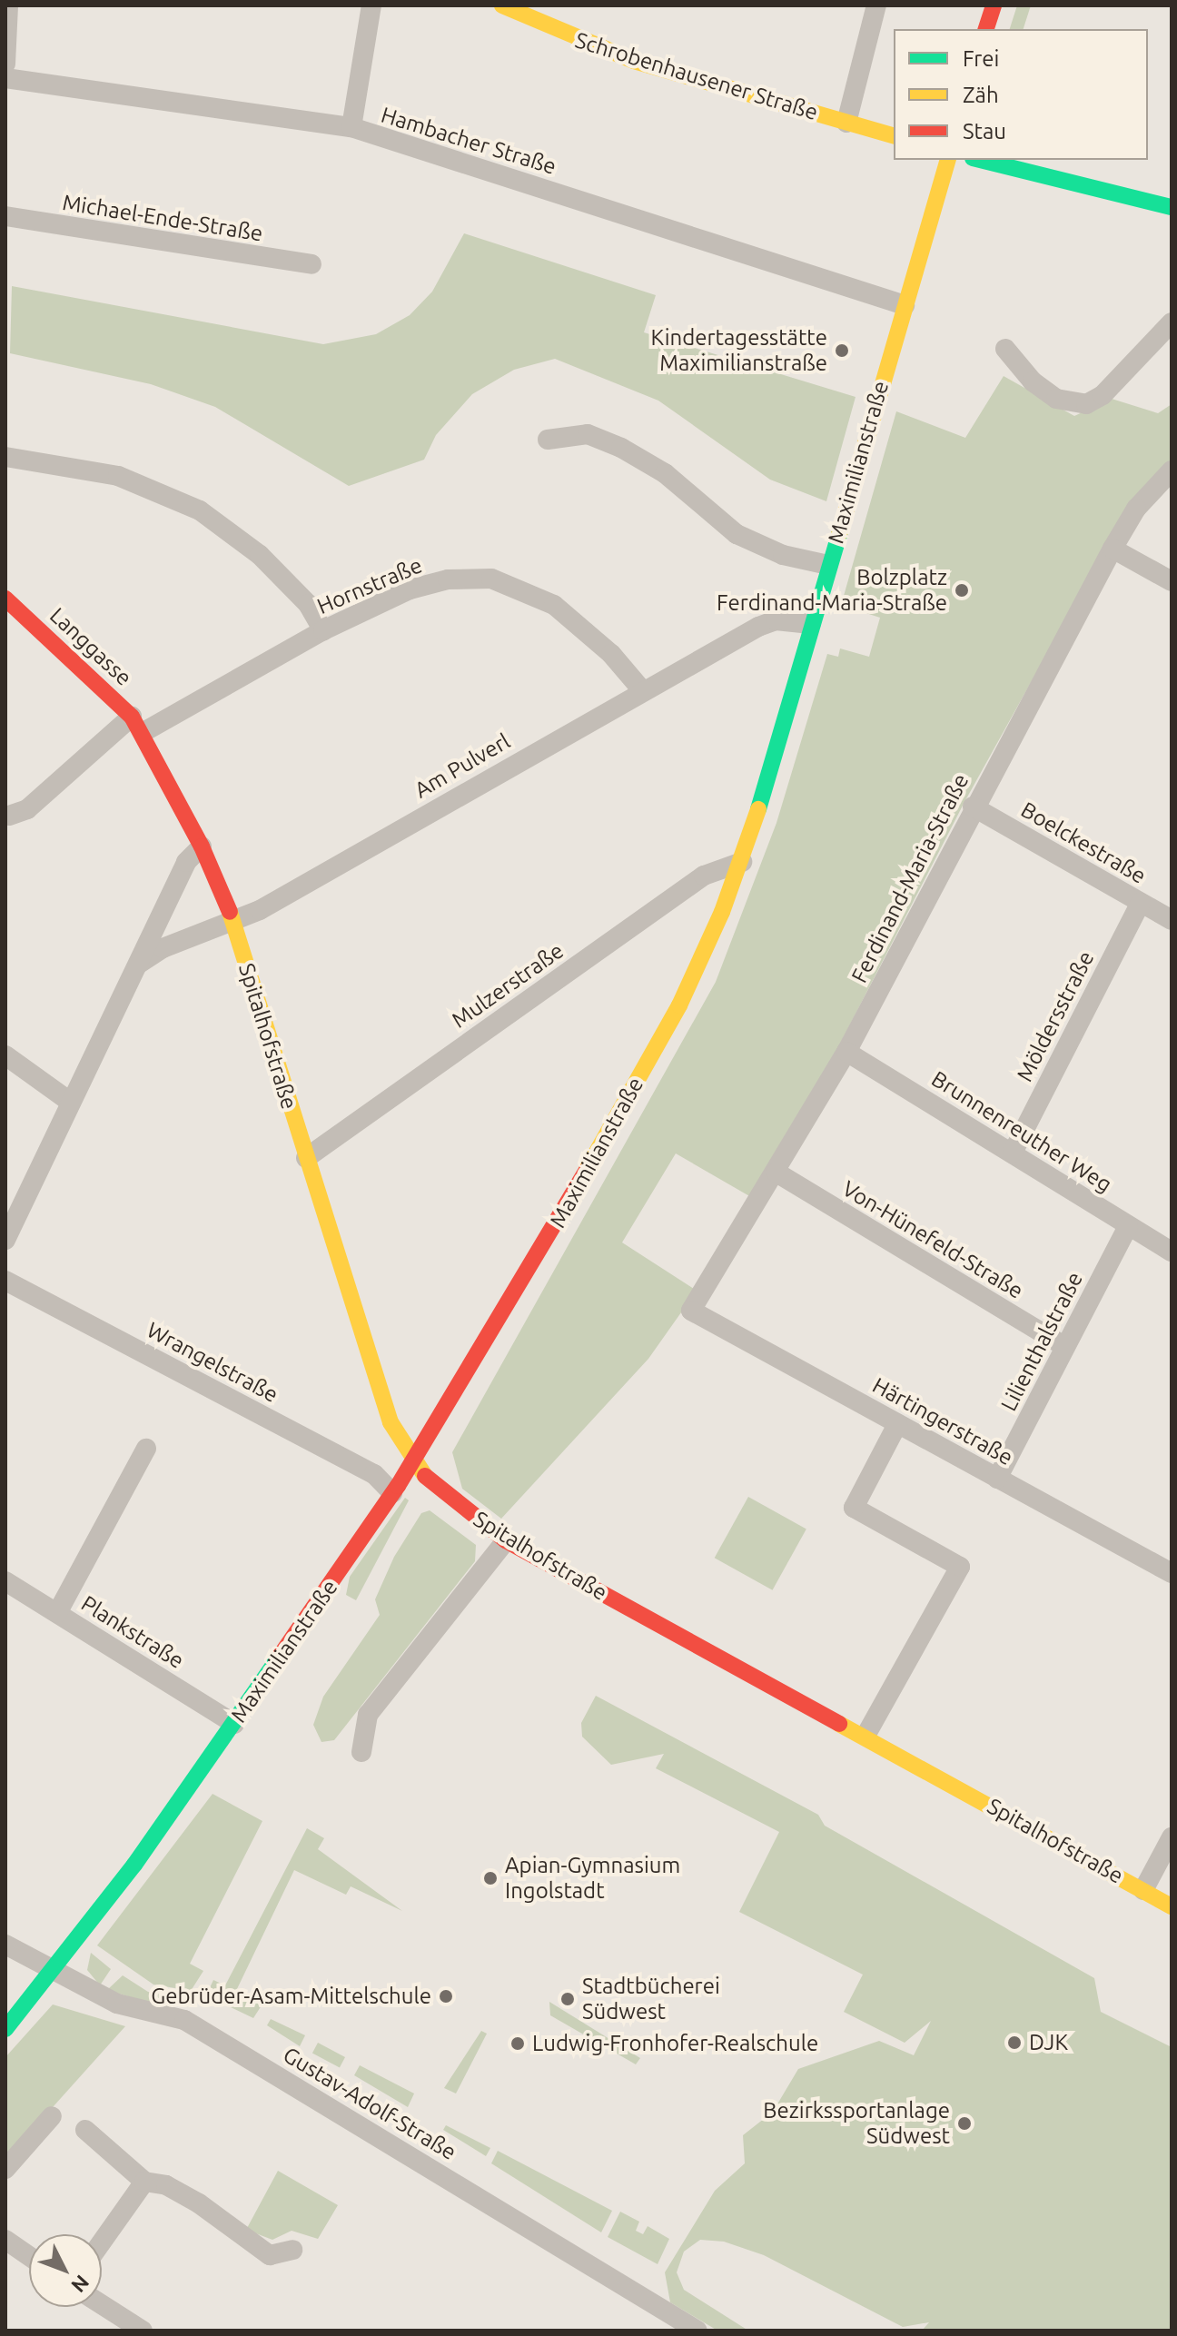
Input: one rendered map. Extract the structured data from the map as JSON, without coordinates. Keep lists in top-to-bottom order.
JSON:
{
  "streets": {
    "street": [
      "Schrobenhausener Straße",
      "Hambacher Straße",
      "Michael-Ende-Straße",
      "Maximilianstraße",
      "Hornstraße",
      "Langgasse",
      "Am Pulverl",
      "Boelckestraße",
      "Ferdinand-Maria-Straße",
      "Mulzerstraße",
      "Möldersstraße",
      "Spitalhofstraße",
      "Brunnenreuther Weg",
      "Von-Hünefeld-Straße",
      "Lilienthalstraße",
      "Wrangelstraße",
      "Härtingerstraße",
      "Plankstraße",
      "Gustav-Adolf-Straße"
    ]
  },
  "crossings": [
    ["Hambacher Straße", "Maximilianstraße"],
    ["Maximilianstraße", "Am Pulverl"],
    ["Maximilianstraße", "Mulzerstraße"],
    ["Maximilianstraße", "Spitalhofstraße"],
    ["Maximilianstraße", "Wrangelstraße"],
    ["Maximilianstraße", "Plankstraße"],
    ["Maximilianstraße", "Gustav-Adolf-Straße"],
    ["Hornstraße", "Langgasse"],
    ["Hornstraße", "Am Pulverl"],
    ["Hornstraße", "Spitalhofstraße"],
    ["Langgasse", "Spitalhofstraße"],
    ["Am Pulverl", "Spitalhofstraße"],
    ["Boelckestraße", "Ferdinand-Maria-Straße"],
    ["Boelckestraße", "Möldersstraße"],
    ["Ferdinand-Maria-Straße", "Brunnenreuther Weg"],
    ["Ferdinand-Maria-Straße", "Von-Hünefeld-Straße"],
    ["Ferdinand-Maria-Straße", "Härtingerstraße"],
    ["Mulzerstraße", "Spitalhofstraße"],
    ["Möldersstraße", "Brunnenreuther Weg"],
    ["Brunnenreuther Weg", "Lilienthalstraße"],
    ["Von-Hünefeld-Straße", "Lilienthalstraße"],
    ["Lilienthalstraße", "Härtingerstraße"]
  ],
  "places": [
    "Kindertagesstätte Maximilianstraße",
    "Bolzplatz Ferdinand-Maria-Straße",
    "Apian-Gymnasium Ingolstadt",
    "Gebrüder-Asam-Mittelschule",
    "Stadtbücherei Südwest",
    "DJK",
    "Ludwig-Fronhofer-Realschule",
    "Bezirkssportanlage Südwest"
  ],
  "legend": ["Frei", "Zäh", "Stau"],
  "north": "bottom right"
}
